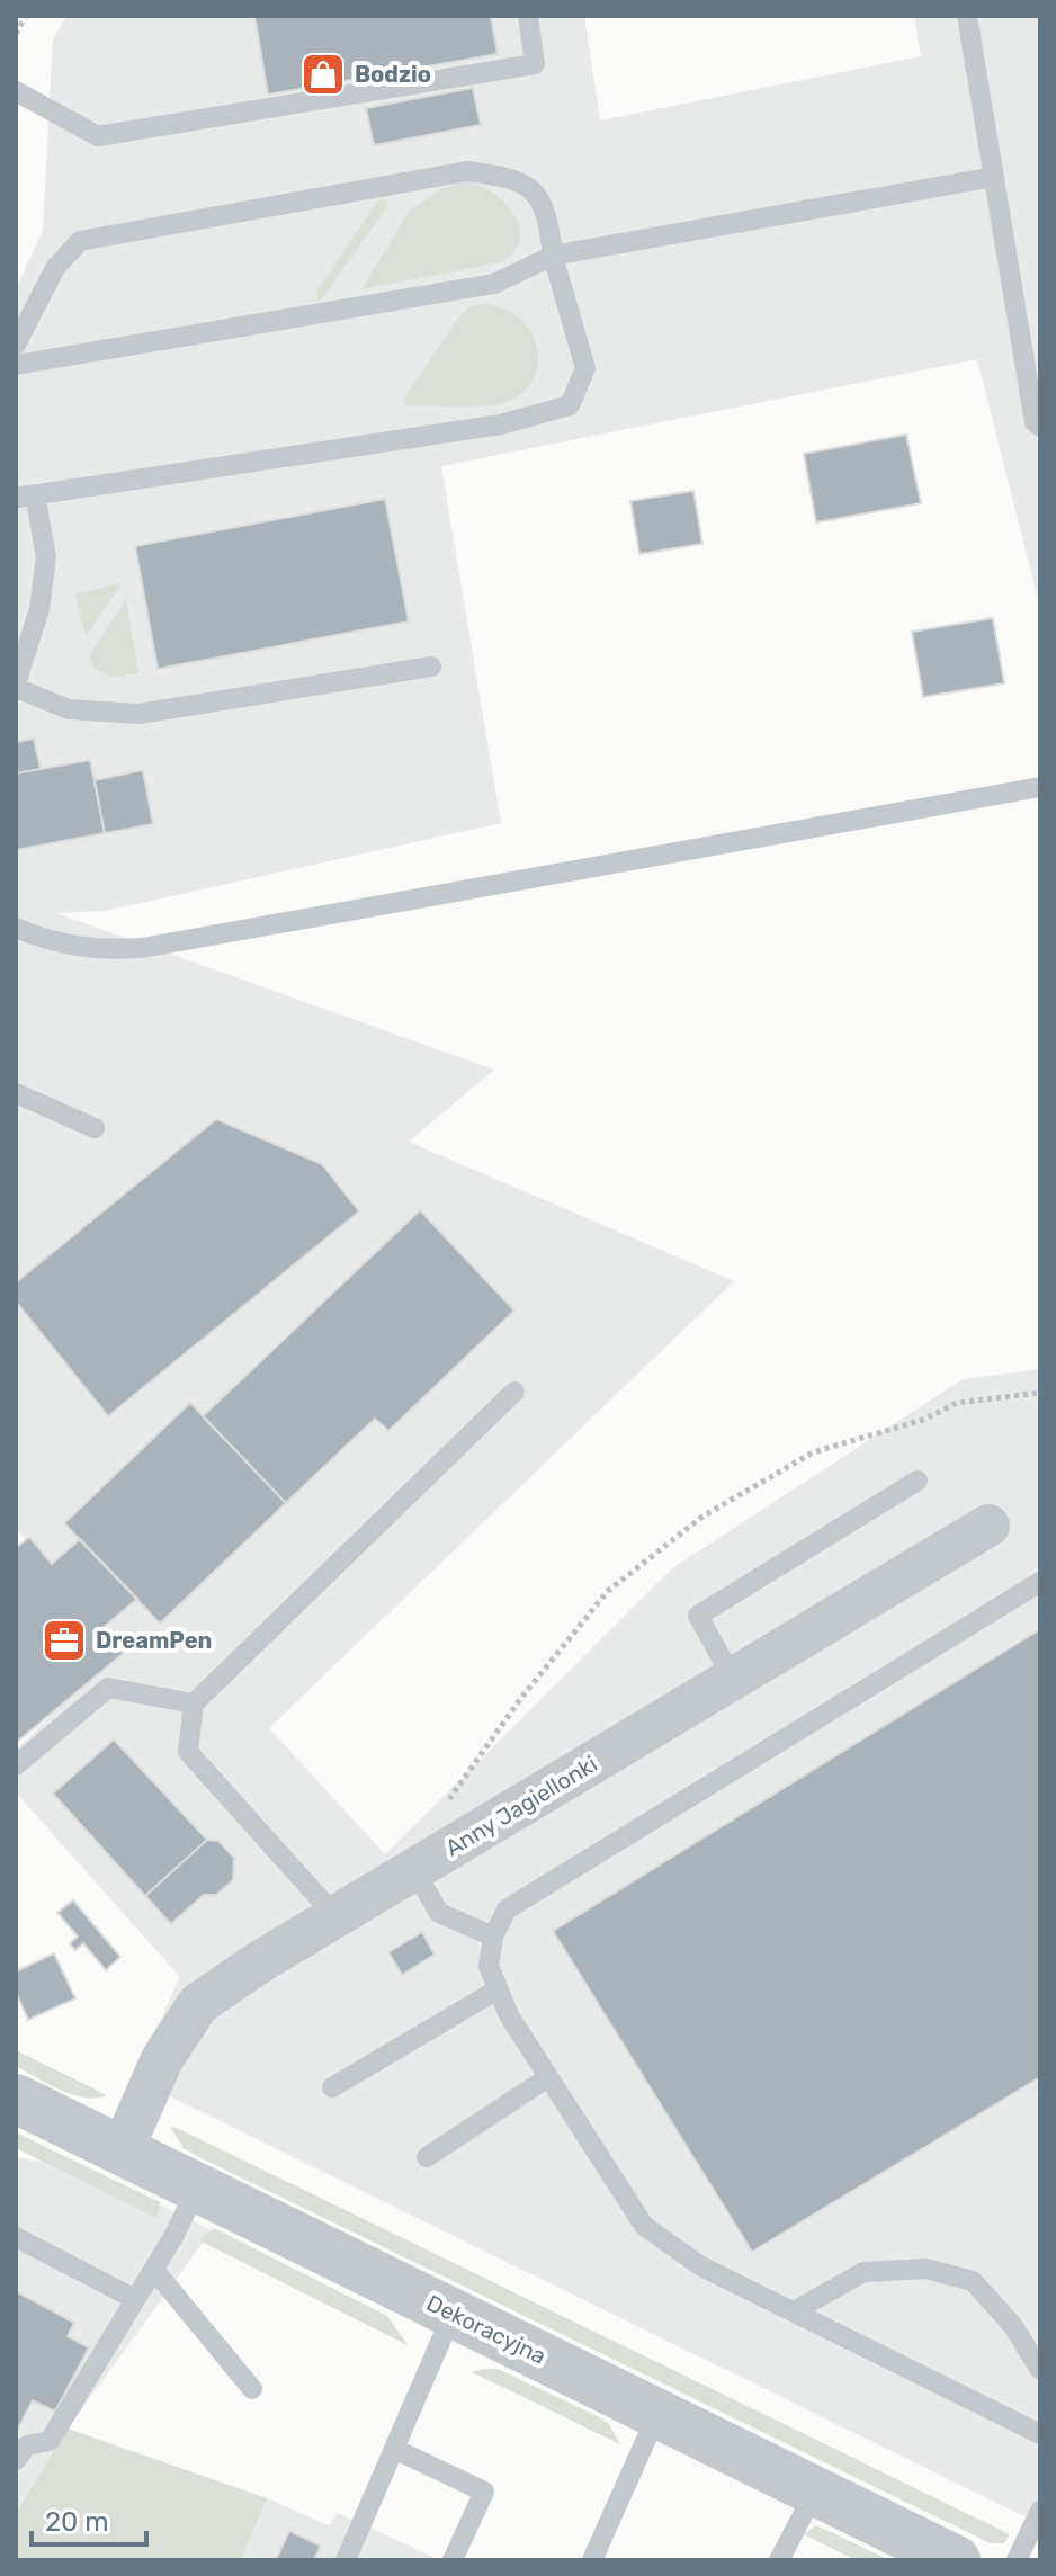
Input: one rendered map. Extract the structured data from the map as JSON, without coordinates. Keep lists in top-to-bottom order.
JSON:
{
  "streets": {
    "street": ["Anny Jagiellonki", "Dekoracyjna"]
  },
  "crossings": [
    ["Anny Jagiellonki", "Dekoracyjna"]
  ],
  "places": {
    "shop": ["Bodzio"],
    "office": ["DreamPen"]
  },
  "scale_bar": "20 m"
}
